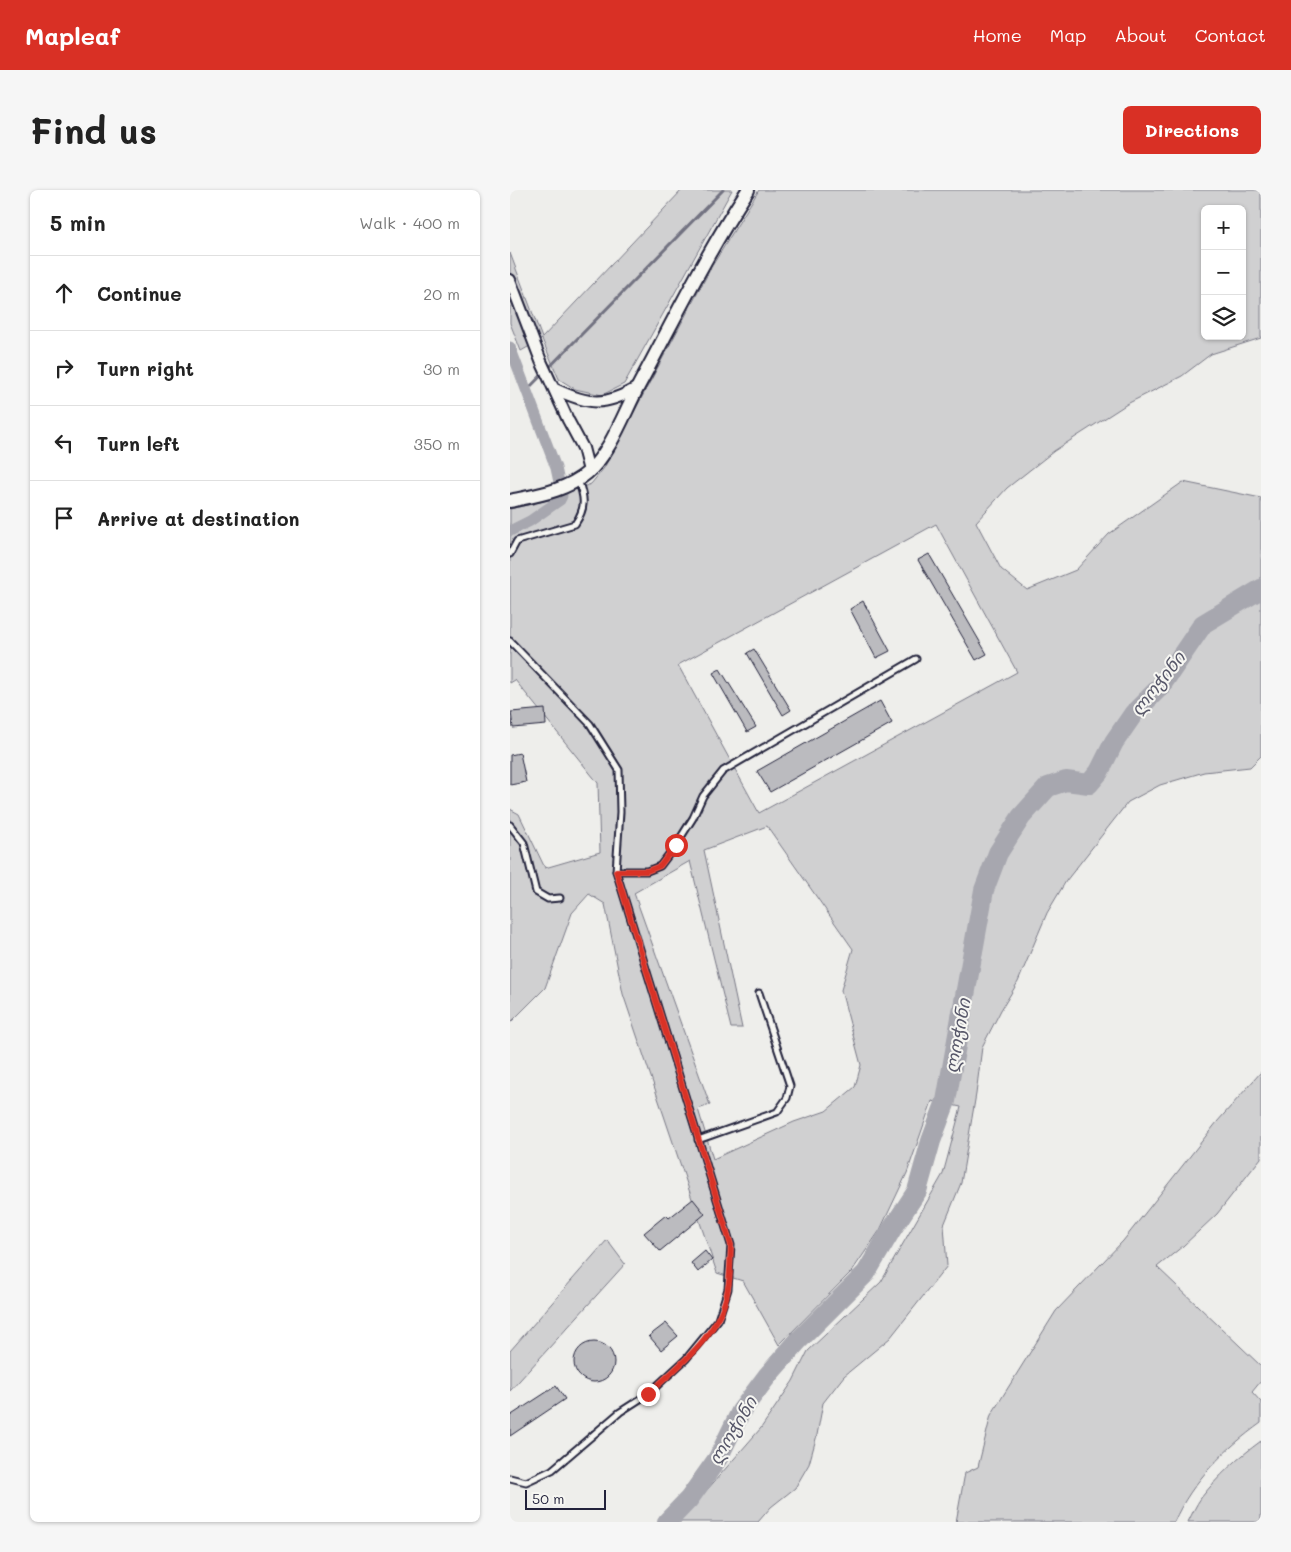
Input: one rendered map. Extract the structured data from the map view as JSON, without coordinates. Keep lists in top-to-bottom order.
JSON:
{
  "water": ["ლოჭინი"],
  "scale_bar": "50 m",
  "page": {
    "header": "Mapleaf",
    "nav": [
      "Home",
      "Map",
      "About",
      "Contact"
    ],
    "buttons": "Directions",
    "title": "Find us",
    "heading": ["5 min", "Walk · 400 m"],
    "map_buttons": ["+", "−"],
    "list": [
      ["Continue", "20 m"],
      ["Turn right", "30 m"],
      ["Turn left", "350 m"],
      "Arrive at destination"
    ],
    "scale": "50 m"
  }
}
